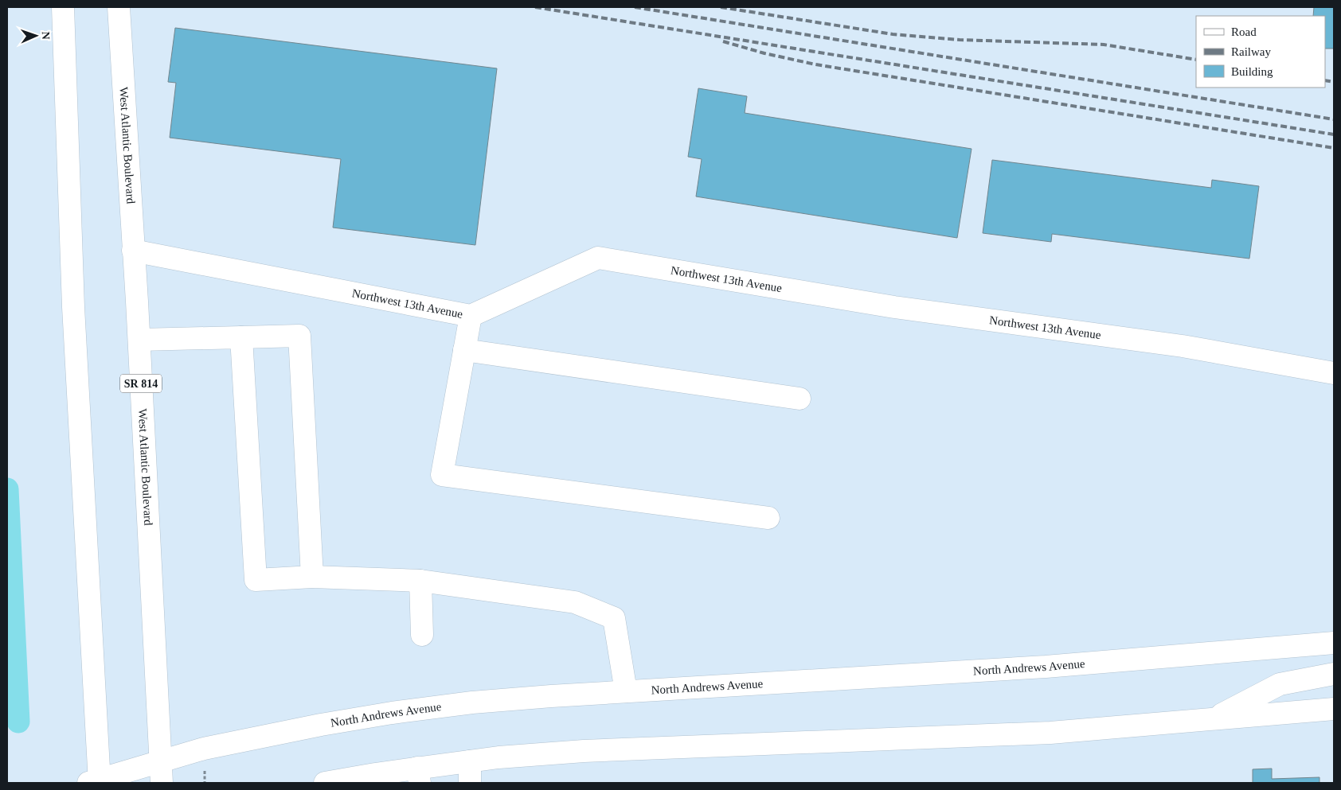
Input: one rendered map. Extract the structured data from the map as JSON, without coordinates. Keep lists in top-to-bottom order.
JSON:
{
  "streets": {
    "main road": [
      "West Atlantic Boulevard",
      "Northwest 13th Avenue",
      "SR 814",
      "North Andrews Avenue"
    ]
  },
  "crossings": [
    ["West Atlantic Boulevard", "Northwest 13th Avenue"],
    ["West Atlantic Boulevard", "North Andrews Avenue"]
  ],
  "legend": ["Road", "Railway", "Building"],
  "north": "right"
}
